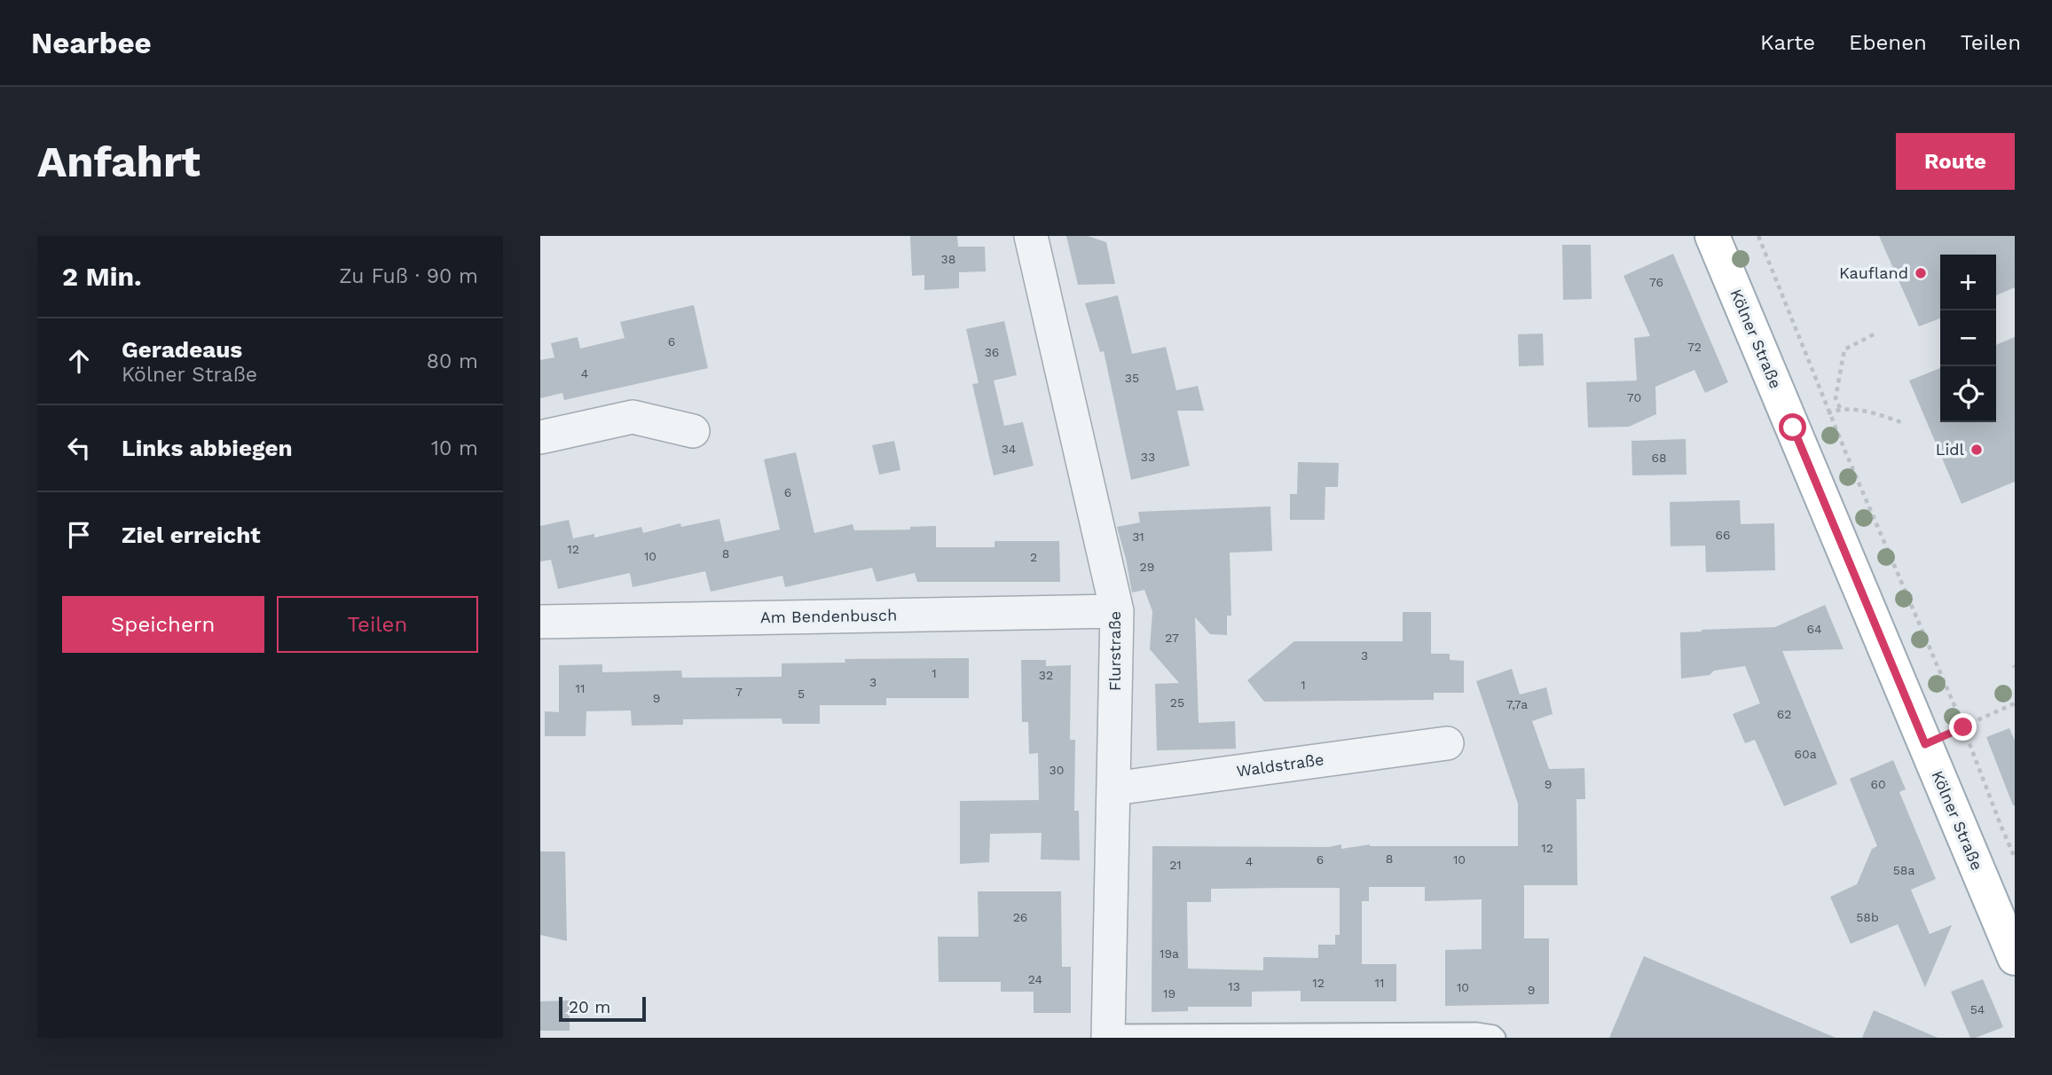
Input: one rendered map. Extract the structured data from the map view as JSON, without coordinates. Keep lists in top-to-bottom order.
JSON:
{
  "streets": {
    "main road": ["Kölner Straße"],
    "street": ["Am Bendenbusch", "Flurstraße", "Waldstraße"]
  },
  "crossings": [
    ["Am Bendenbusch", "Flurstraße"],
    ["Flurstraße", "Waldstraße"]
  ],
  "places": ["Kaufland", "Lidl"],
  "house_numbers": [
    "38",
    "76",
    "6",
    "72",
    "36",
    "4",
    "35",
    "70",
    "34",
    "33",
    "68",
    "6",
    "66",
    "31",
    "12",
    "8",
    "10",
    "2",
    "29",
    "64",
    "27",
    "3",
    "1",
    "32",
    "3",
    "1",
    "11",
    "7",
    "5",
    "9",
    "25",
    "7,7a",
    "62",
    "60a",
    "30",
    "9",
    "60",
    "12",
    "8",
    "6",
    "10",
    "4",
    "21",
    "58a",
    "26",
    "58b",
    "19a",
    "24",
    "12",
    "11",
    "13",
    "10",
    "9",
    "19",
    "54"
  ],
  "scale_bar": "20 m",
  "page": {
    "header": "Nearbee",
    "nav": ["Karte", "Ebenen", "Teilen"],
    "buttons": [
      "Route",
      ["Speichern", "Teilen"]
    ],
    "title": "Anfahrt",
    "heading": ["2 Min.", "Zu Fuß · 90 m"],
    "map_buttons": ["+", "−"],
    "list": [
      ["Geradeaus", "Kölner Straße", "80 m"],
      ["Links abbiegen", "10 m"],
      "Ziel erreicht"
    ],
    "scale": "20 m"
  }
}
